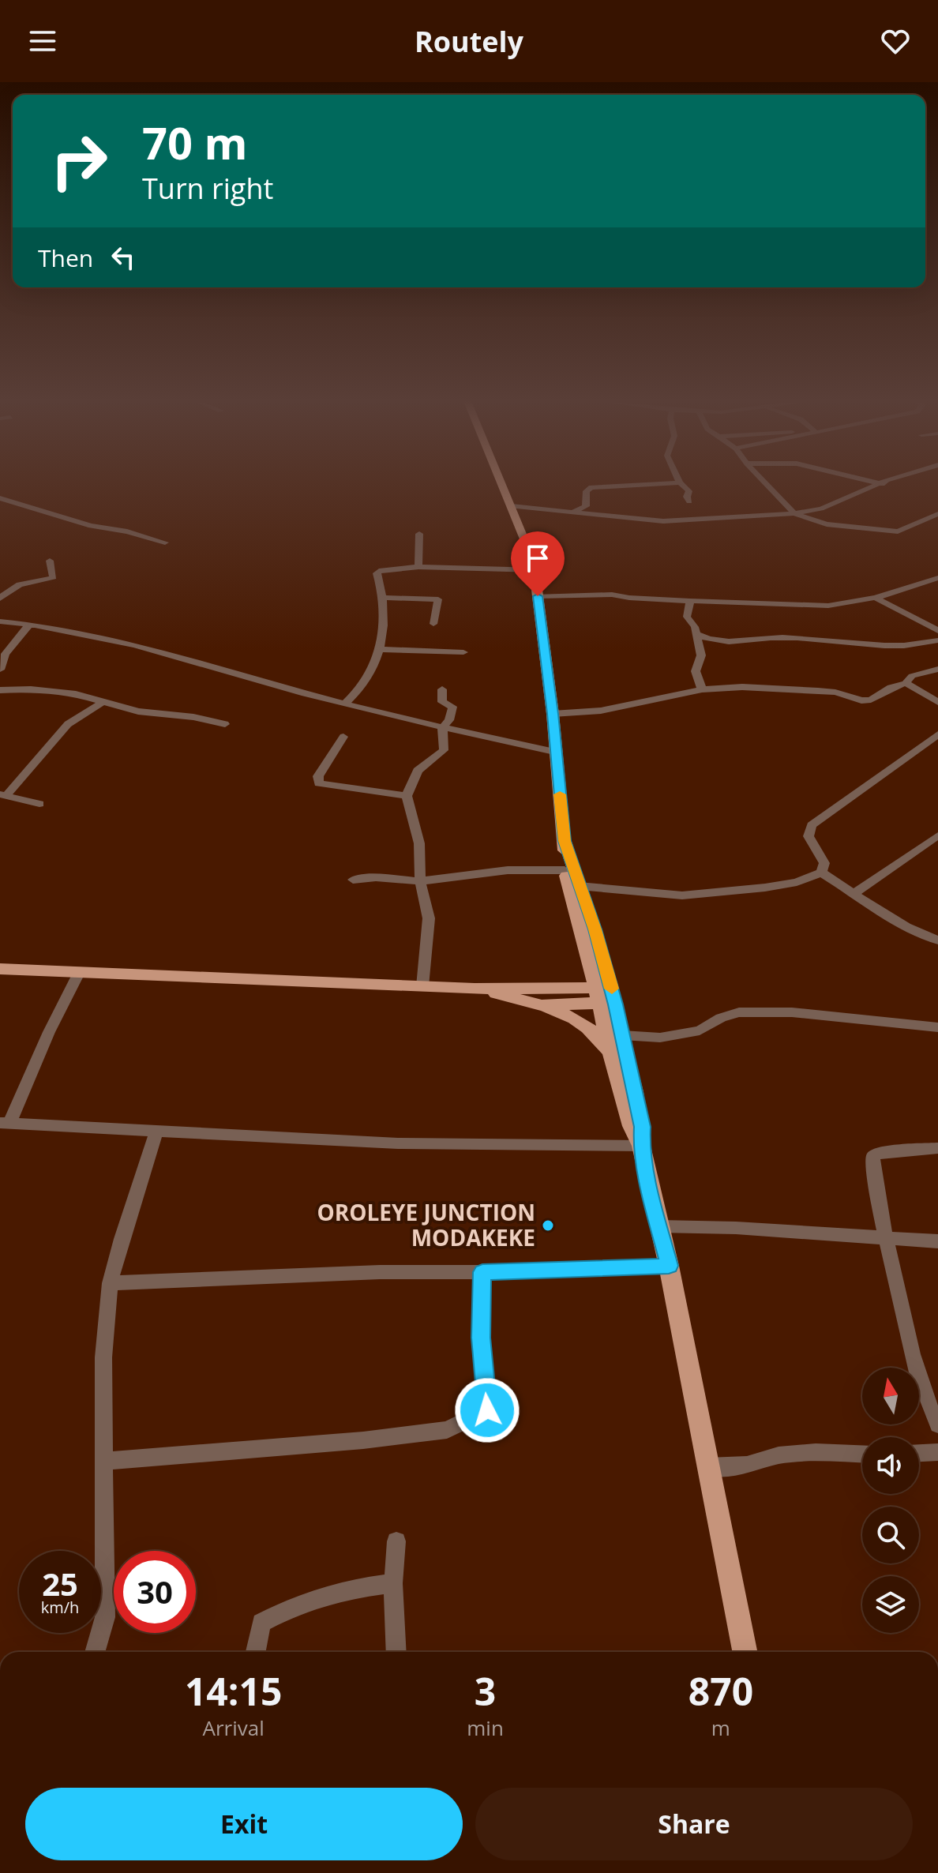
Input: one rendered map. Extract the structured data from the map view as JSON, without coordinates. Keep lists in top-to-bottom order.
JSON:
{
  "places": ["OROLEYE JUNCTION MODAKEKE"],
  "north": "top",
  "page": {
    "header": "Routely",
    "turn": ["70 m", "Turn right"],
    "then": "Then",
    "speed": "25 km/h",
    "limit": "30",
    "eta": [
      "14:15",
      "Arrival",
      "3",
      "min",
      "870",
      "m"
    ],
    "buttons": ["Exit", "Share"]
  }
}
